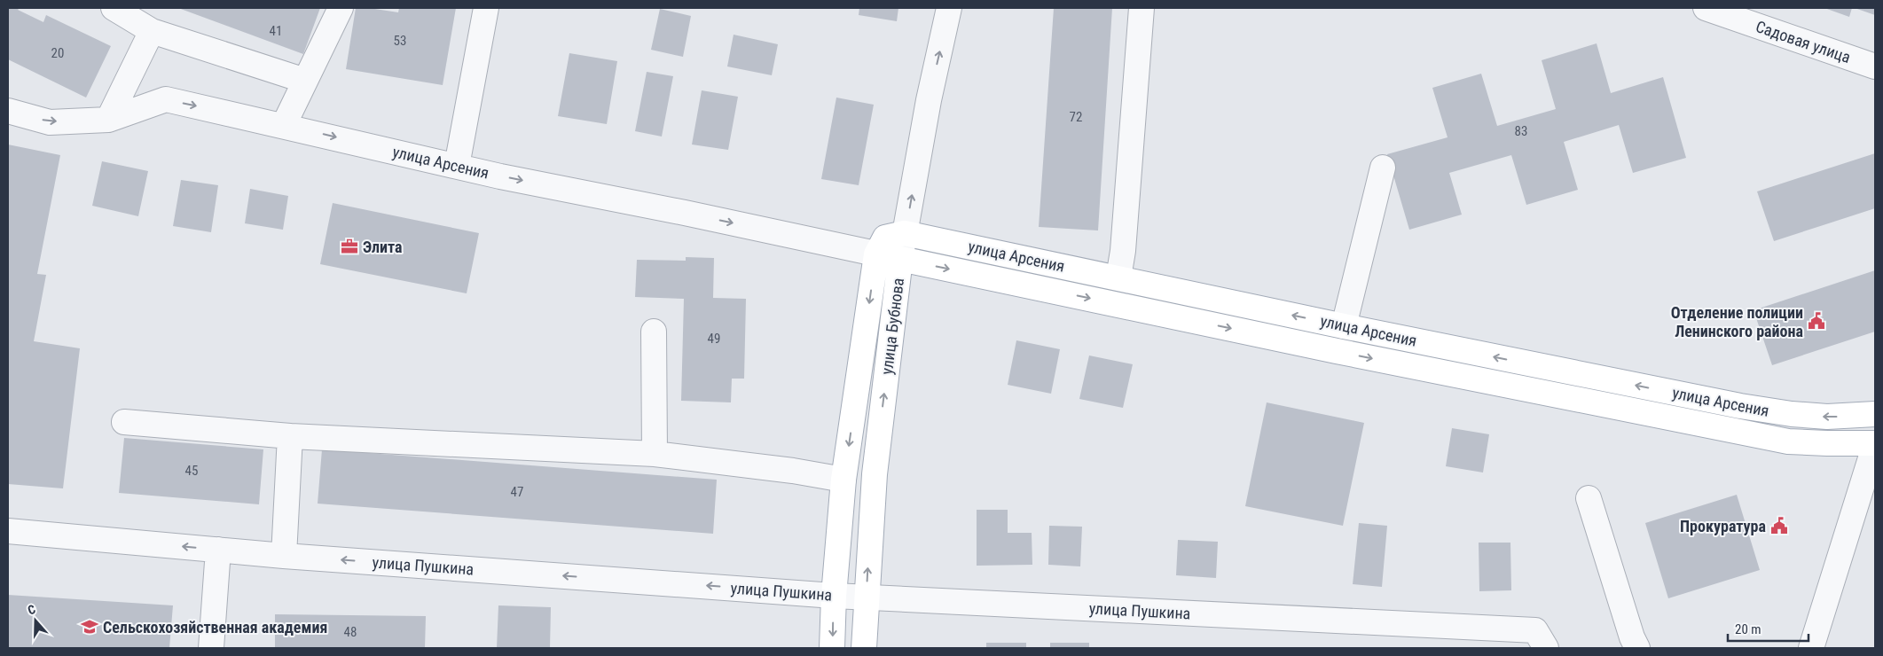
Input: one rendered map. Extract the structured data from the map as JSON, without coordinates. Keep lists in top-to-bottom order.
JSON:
{
  "streets": {
    "main road": ["улица Арсения", "улица Бубнова"],
    "street": ["Садовая улица", "улица Пушкина"]
  },
  "crossings": [
    ["улица Арсения", "улица Бубнова"],
    ["улица Бубнова", "улица Пушкина"]
  ],
  "places": {
    "office": ["Элита"],
    "public building": ["Отделение полиции Ленинского района", "Прокуратура"],
    "school or university": ["Сельскохозяйственная академия"]
  },
  "house_numbers": [
    "41",
    "53",
    "20",
    "72",
    "83",
    "49",
    "45",
    "47",
    "48"
  ],
  "scale_bar": "20 m",
  "north": "top"
}
